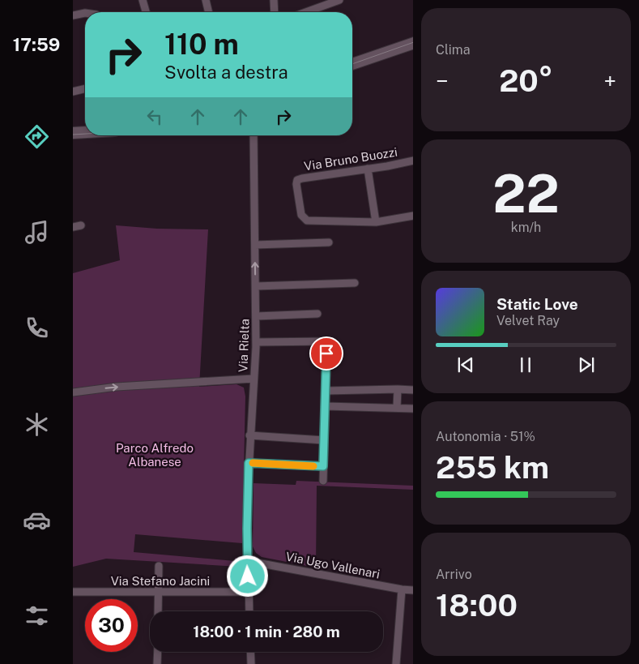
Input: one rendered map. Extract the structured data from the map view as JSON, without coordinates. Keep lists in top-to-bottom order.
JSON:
{
  "streets": {
    "street": [
      "Via Bruno Buozzi",
      "Via Rielta",
      "Via Ugo Vallenari",
      "Via Stefano Jacini"
    ]
  },
  "parks": ["Parco Alfredo Albanese"],
  "page": {
    "tabs": "17:59",
    "tile": [
      "Clima",
      ["22", "km/h"],
      ["Autonomia · 51%", "255 km"],
      ["Arrivo", "18:00"]
    ],
    "turn": ["110 m", "Svolta a destra"],
    "heat": ["−", "20°", "+"],
    "song": ["Static Love", "Velvet Ray"],
    "limit": "30",
    "trip": "18:00 · 1 min · 280 m"
  }
}
